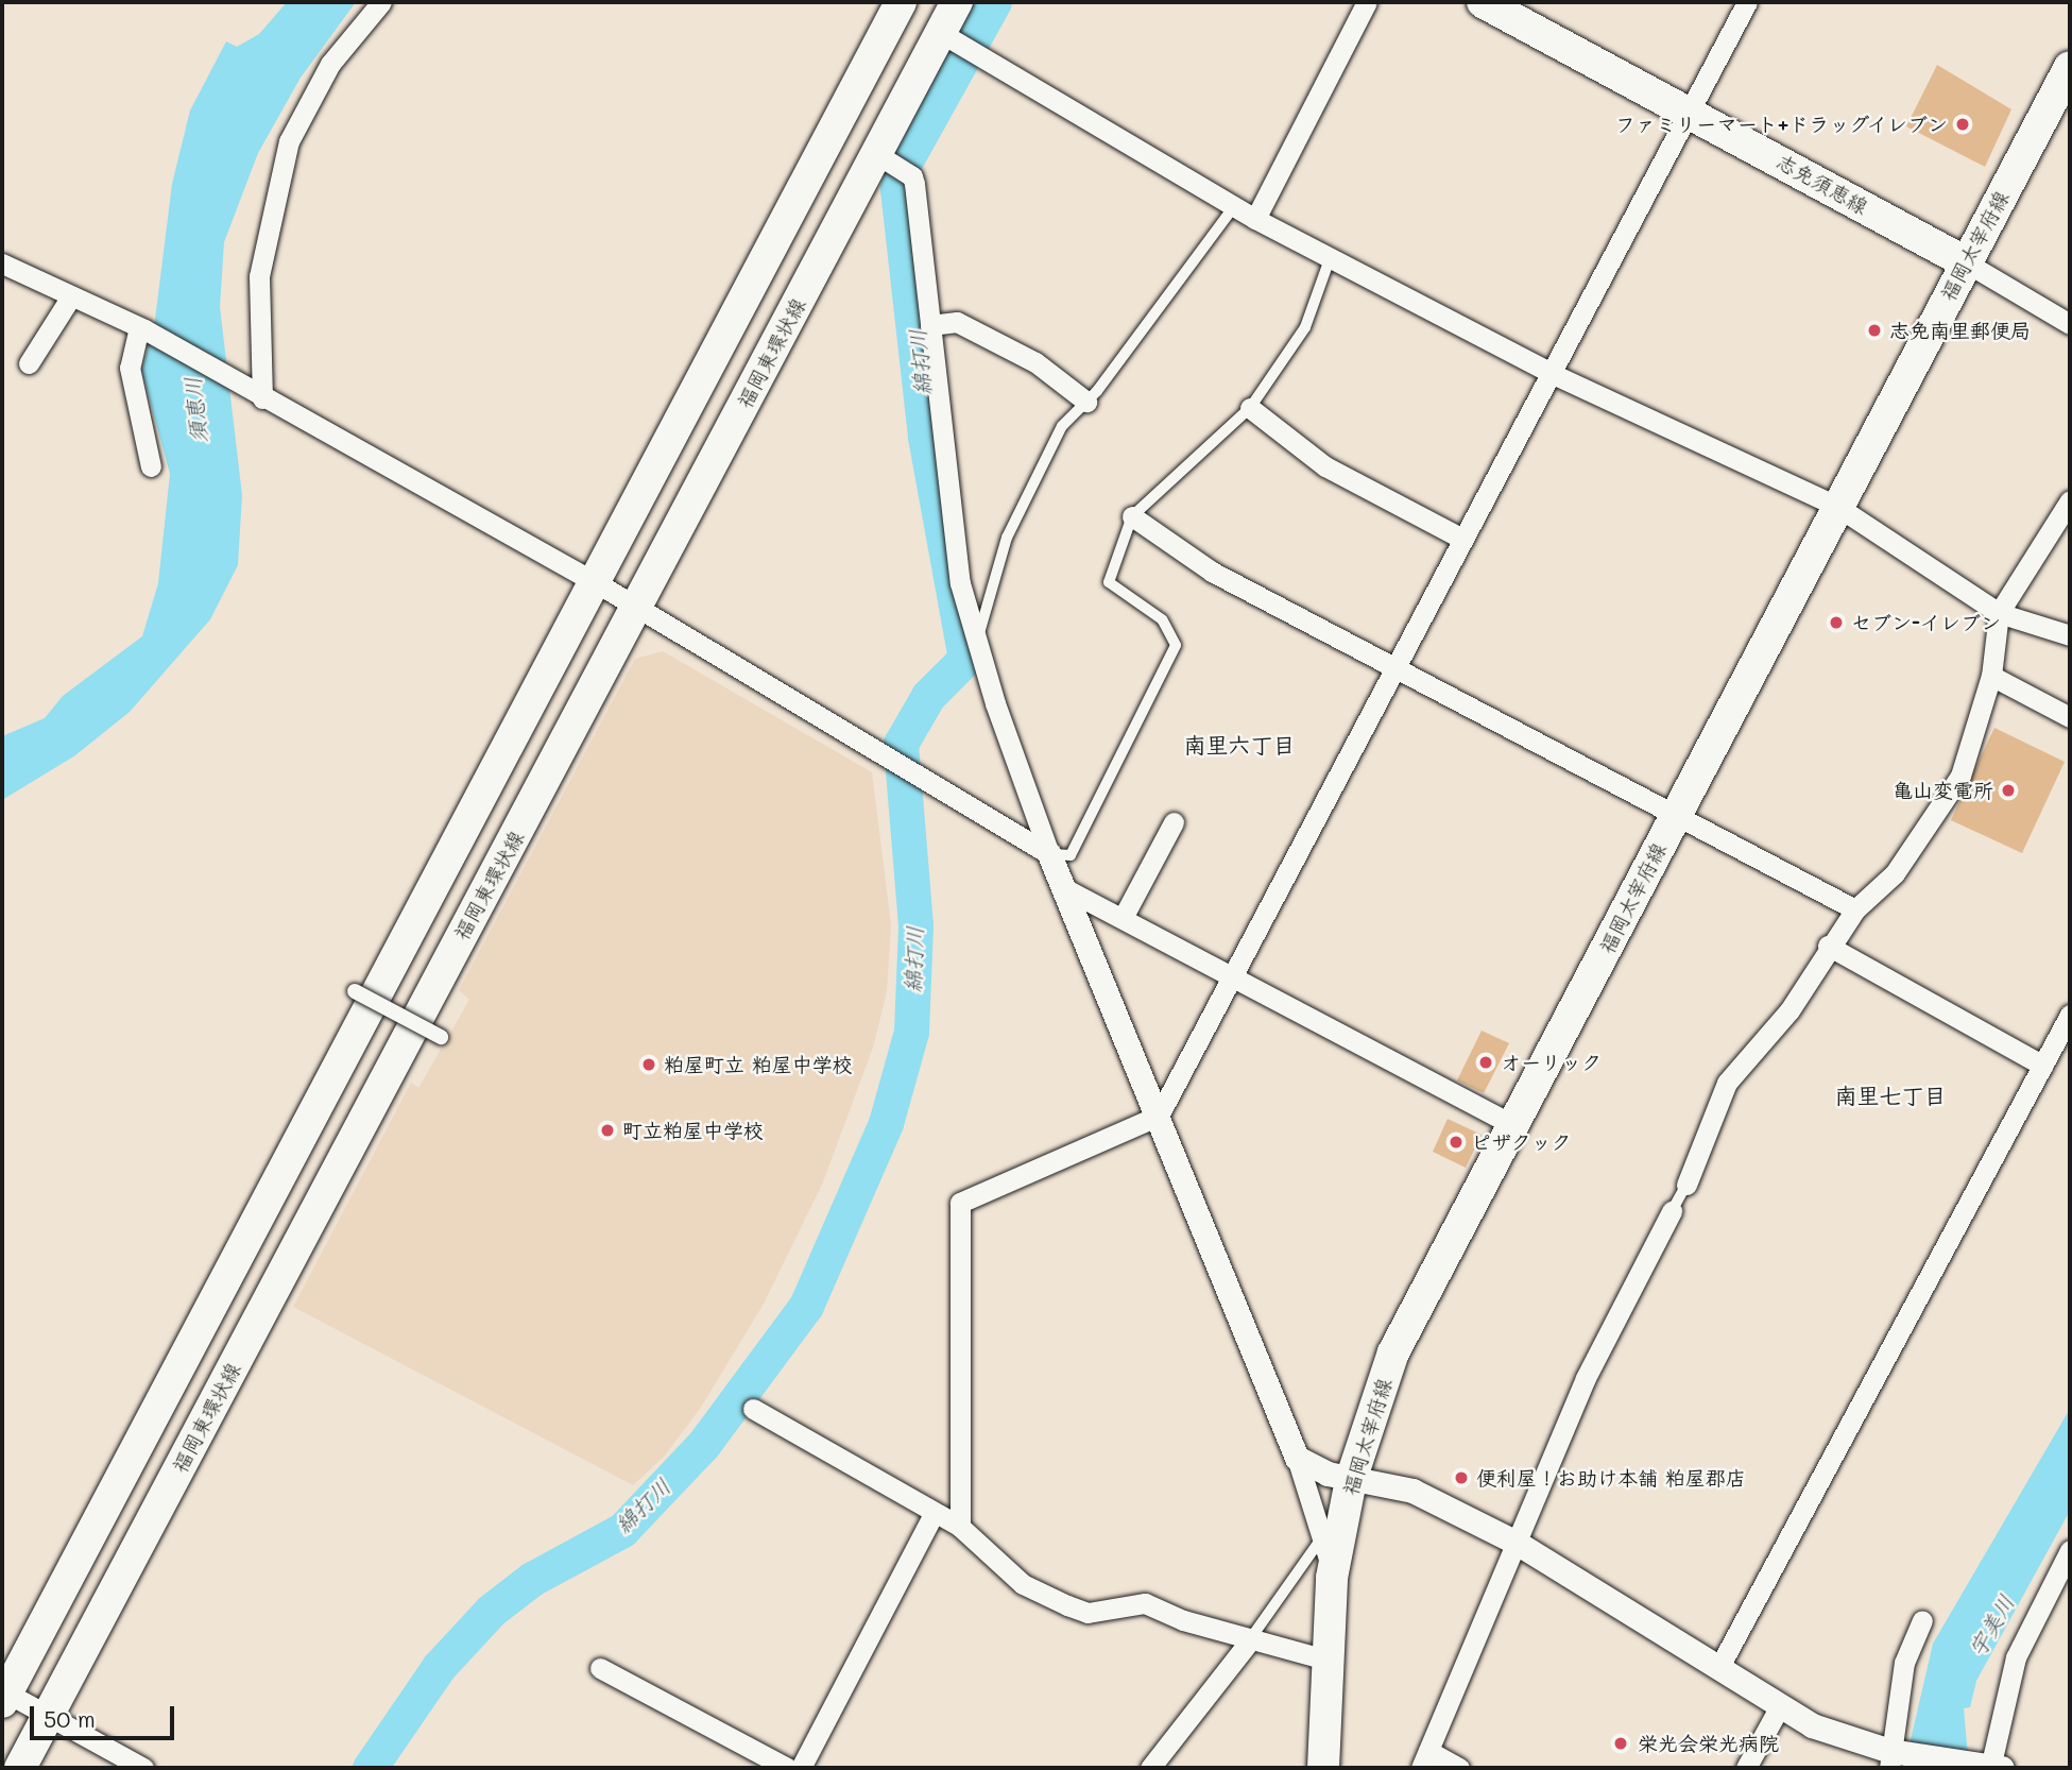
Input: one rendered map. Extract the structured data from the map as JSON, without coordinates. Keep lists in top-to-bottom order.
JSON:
{
  "streets": {
    "main road": ["志免須恵線", "福岡太宰府線", "福岡東環状線"]
  },
  "crossings": [
    ["志免須恵線", "福岡太宰府線"]
  ],
  "districts": ["南里六丁目", "南里七丁目"],
  "water": ["綿打川", "須恵川", "宇美川"],
  "places": [
    "ファミリーマート+ドラッグイレブン",
    "志免南里郵便局",
    "セブン-イレブン",
    "亀山変電所",
    "オーリック",
    "粕屋町立 粕屋中学校",
    "町立粕屋中学校",
    "ピザクック",
    "便利屋！お助け本舗 粕屋郡店",
    "栄光会栄光病院"
  ],
  "scale_bar": "50 m"
}
